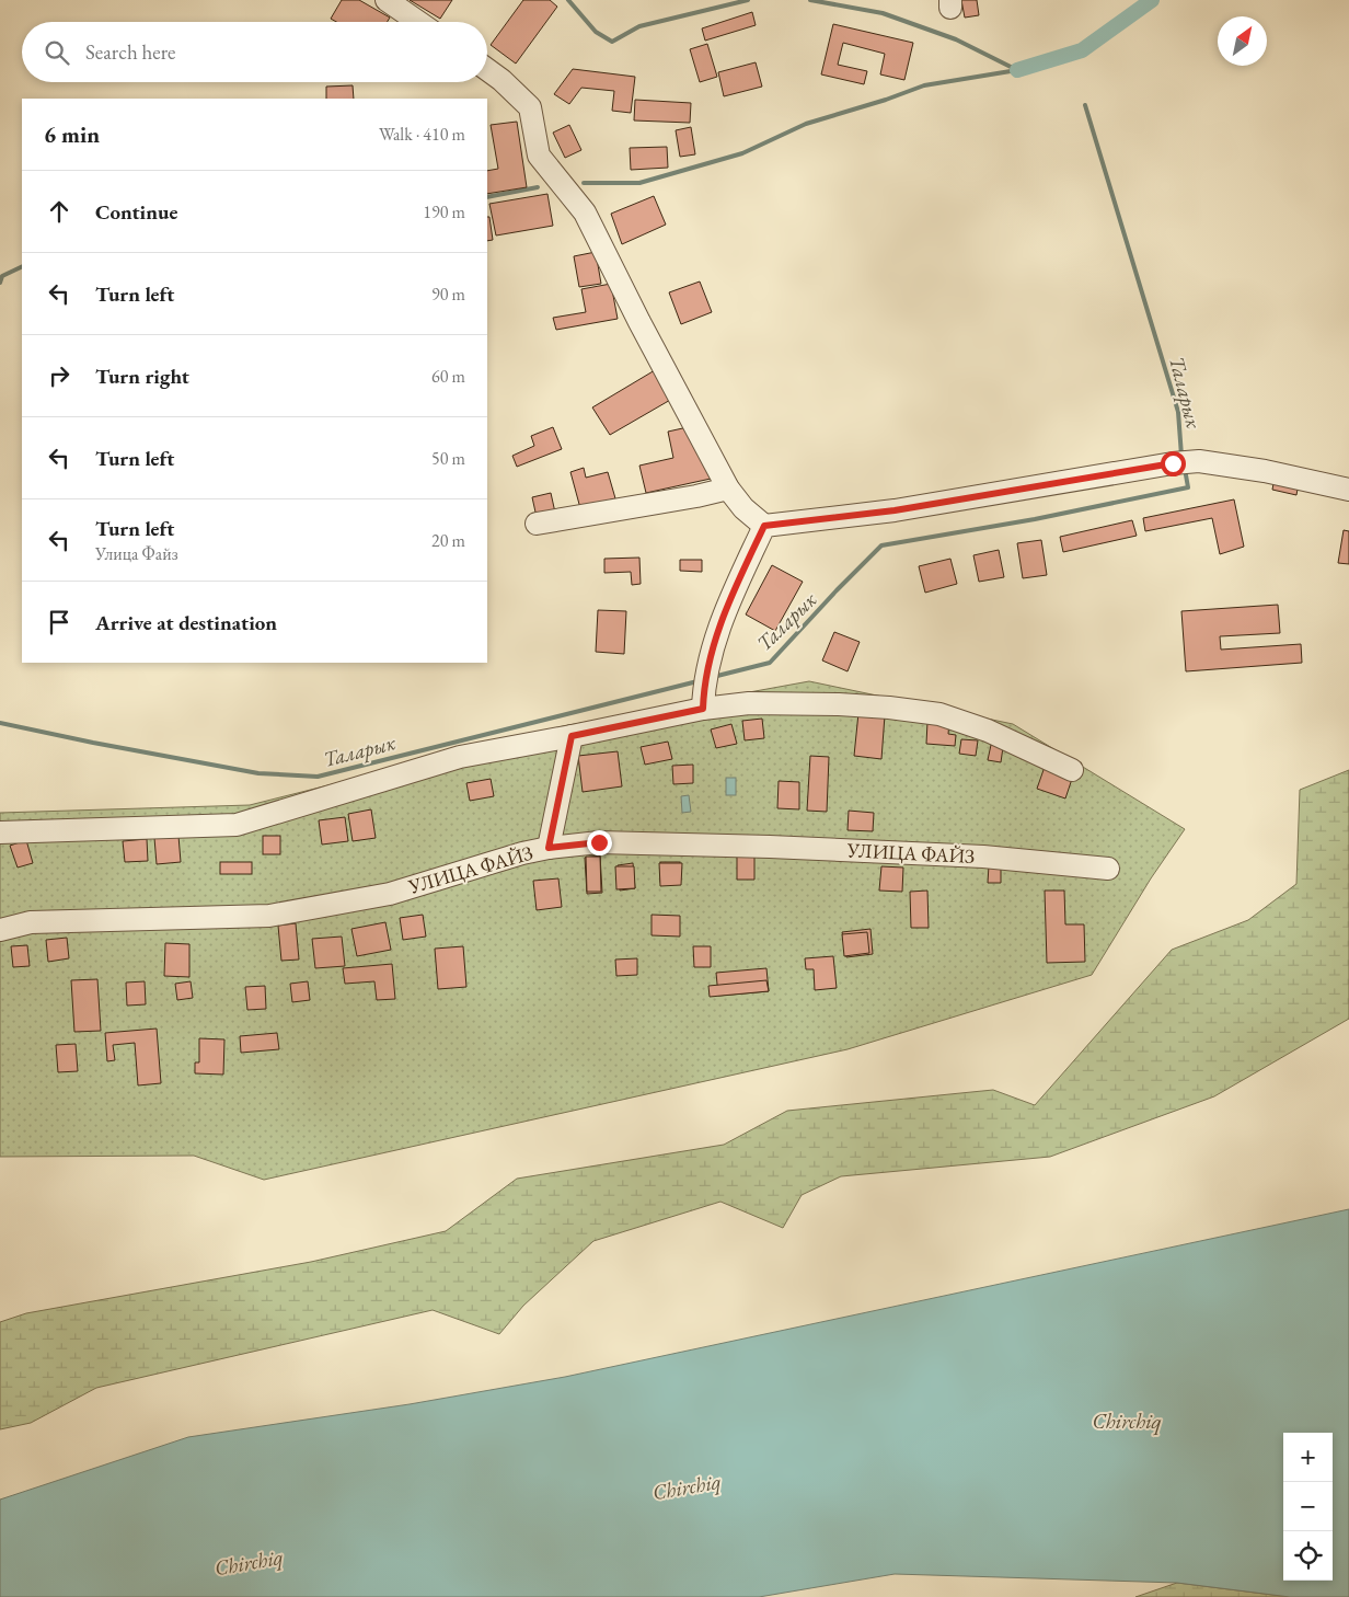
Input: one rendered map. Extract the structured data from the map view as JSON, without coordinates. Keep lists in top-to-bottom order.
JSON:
{
  "streets": {
    "street": ["УЛИЦА ФАЙЗ"]
  },
  "water": ["Таларык", "Chirchiq"],
  "north": "top right",
  "page": {
    "search": "Search here",
    "heading": ["6 min", "Walk · 410 m"],
    "list": [
      ["Continue", "190 m"],
      ["Turn left", "90 m"],
      ["Turn right", "60 m"],
      ["Turn left", "50 m"],
      ["Turn left", "Улица Файз", "20 m"],
      "Arrive at destination"
    ],
    "map_buttons": ["+", "−"]
  }
}
